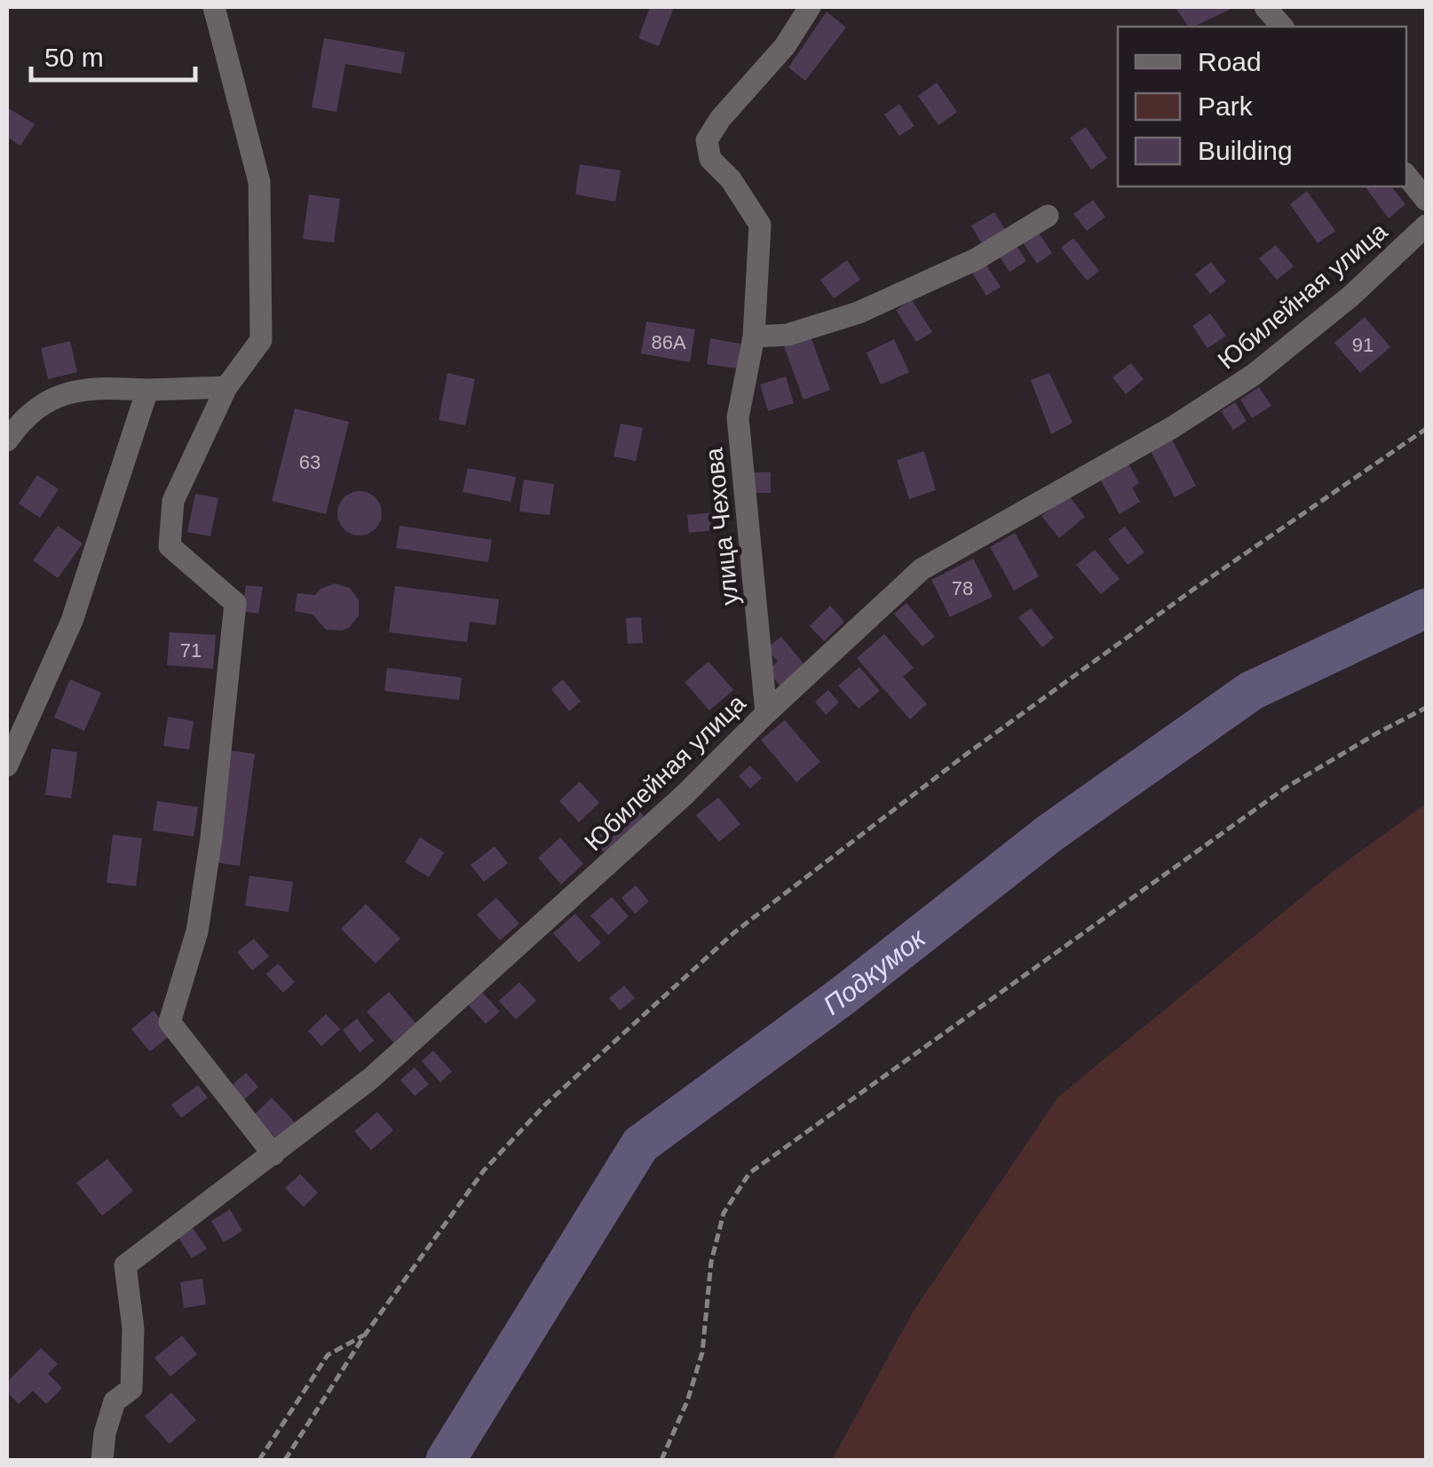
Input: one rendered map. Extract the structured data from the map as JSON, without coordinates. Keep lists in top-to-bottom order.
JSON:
{
  "streets": {
    "street": ["Юбилейная улица", "улица Чехова"]
  },
  "crossings": [
    ["Юбилейная улица", "улица Чехова"]
  ],
  "water": ["Подкумок"],
  "house_numbers": [
    "86А",
    "91",
    "63",
    "78",
    "71"
  ],
  "legend": ["Road", "Park", "Building"],
  "scale_bar": "50 m"
}
